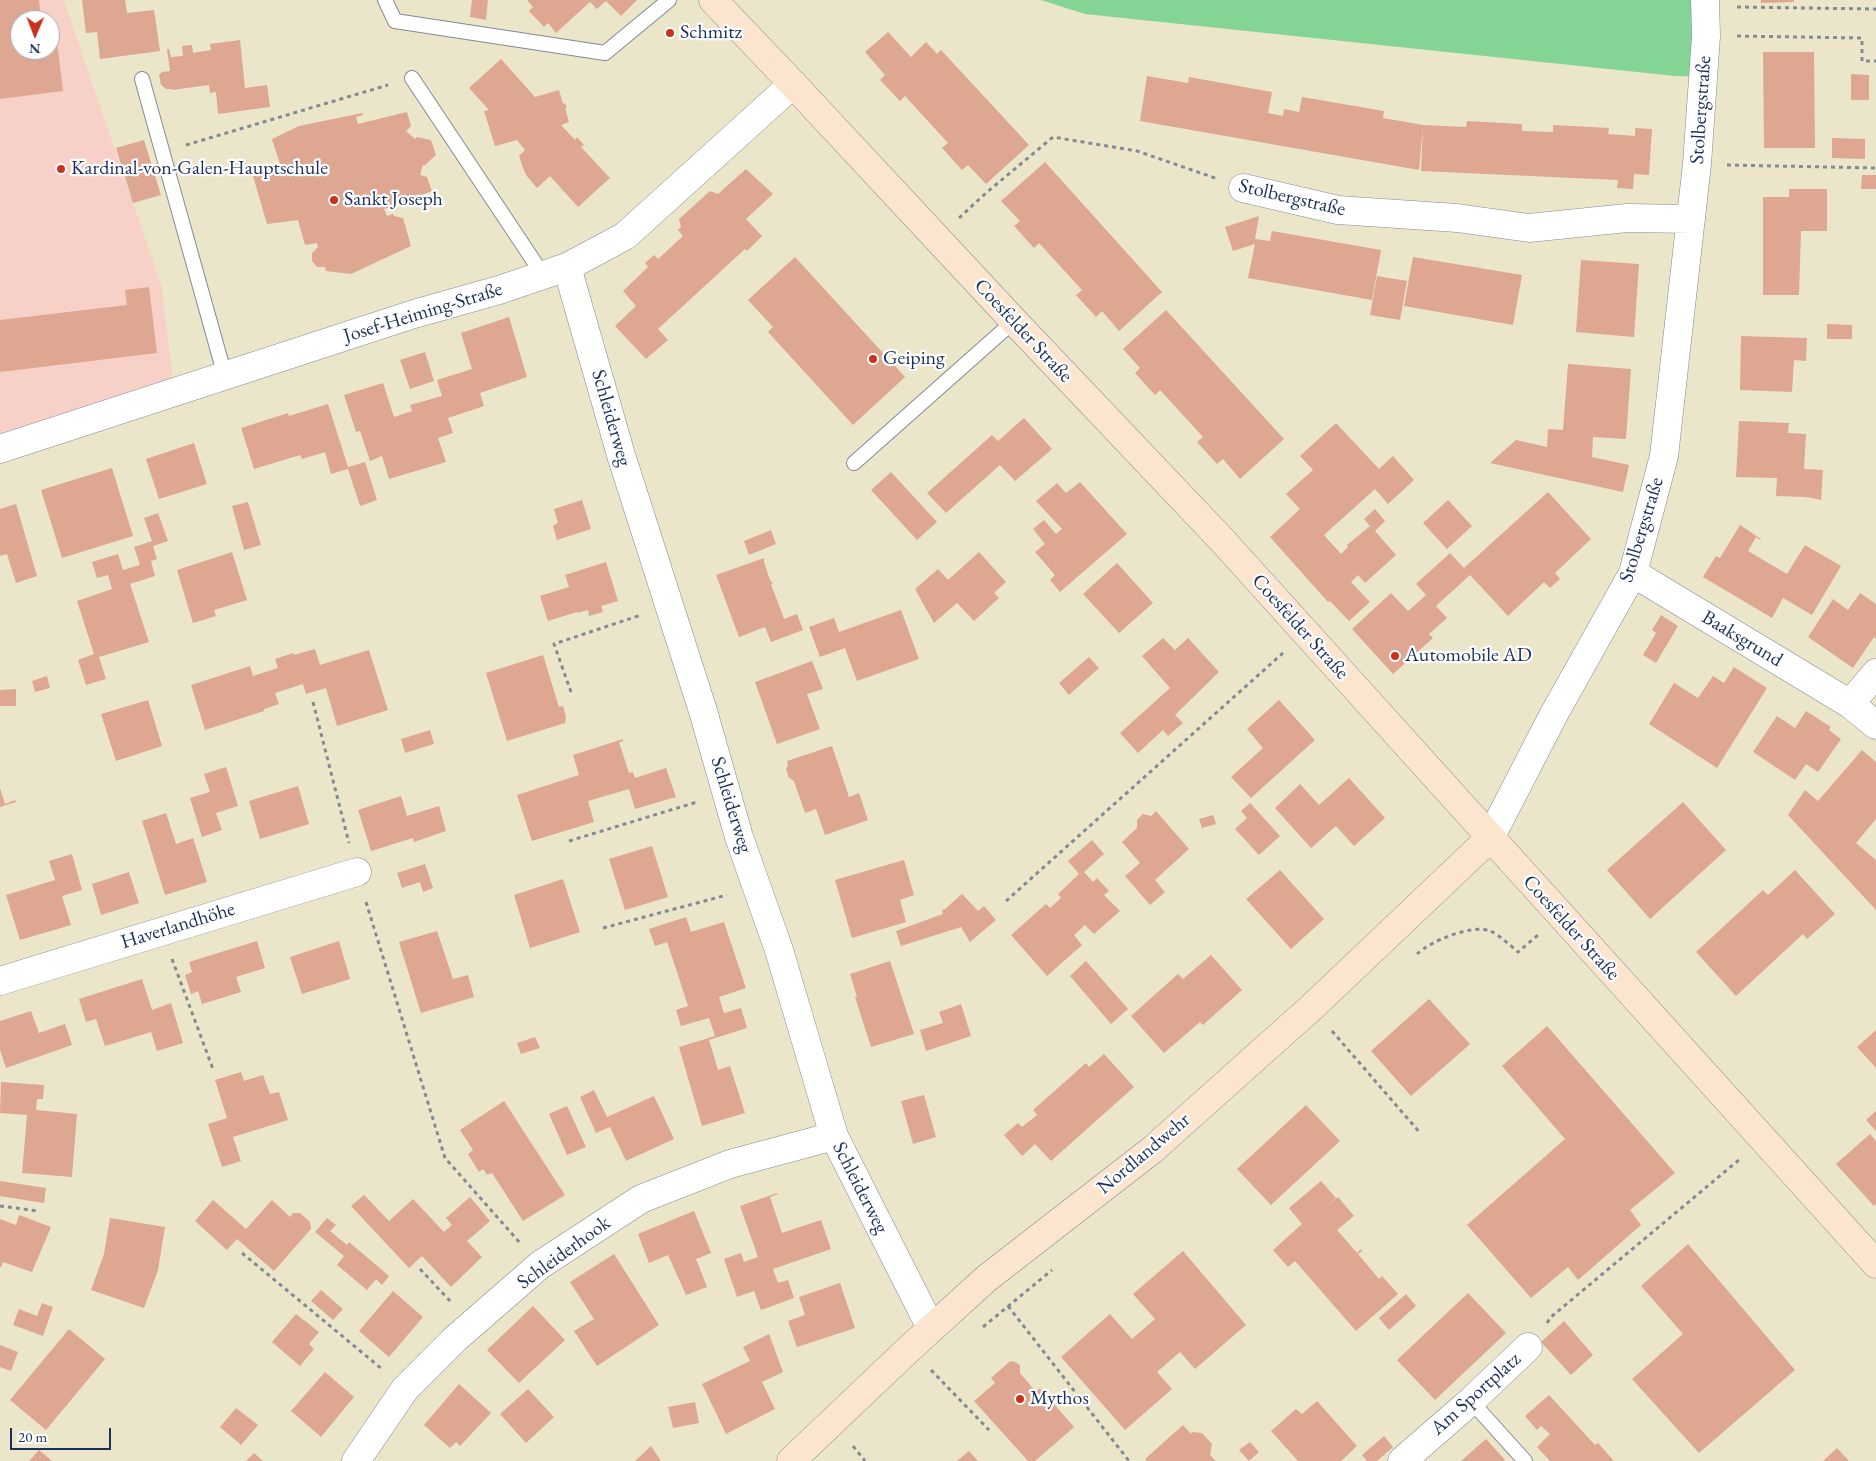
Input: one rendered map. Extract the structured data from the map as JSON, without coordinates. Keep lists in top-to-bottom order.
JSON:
{
  "streets": {
    "street": [
      "Stolbergstraße",
      "Josef-Heiming-Straße",
      "Coesfelder Straße",
      "Schleiderweg",
      "Baaksgrund",
      "Haverlandhöhe",
      "Nordlandwehr",
      "Schleiderhook",
      "Am Sportplatz"
    ]
  },
  "crossings": [
    ["Stolbergstraße", "Coesfelder Straße"],
    ["Stolbergstraße", "Baaksgrund"],
    ["Stolbergstraße", "Nordlandwehr"],
    ["Josef-Heiming-Straße", "Coesfelder Straße"],
    ["Josef-Heiming-Straße", "Schleiderweg"],
    ["Coesfelder Straße", "Nordlandwehr"],
    ["Schleiderweg", "Nordlandwehr"],
    ["Schleiderweg", "Schleiderhook"]
  ],
  "places": [
    "Schmitz",
    "Kardinal-von-Galen-Hauptschule",
    "Sankt Joseph",
    "Geiping",
    "Automobile AD",
    "Mythos"
  ],
  "scale_bar": "20 m",
  "north": "bottom"
}
